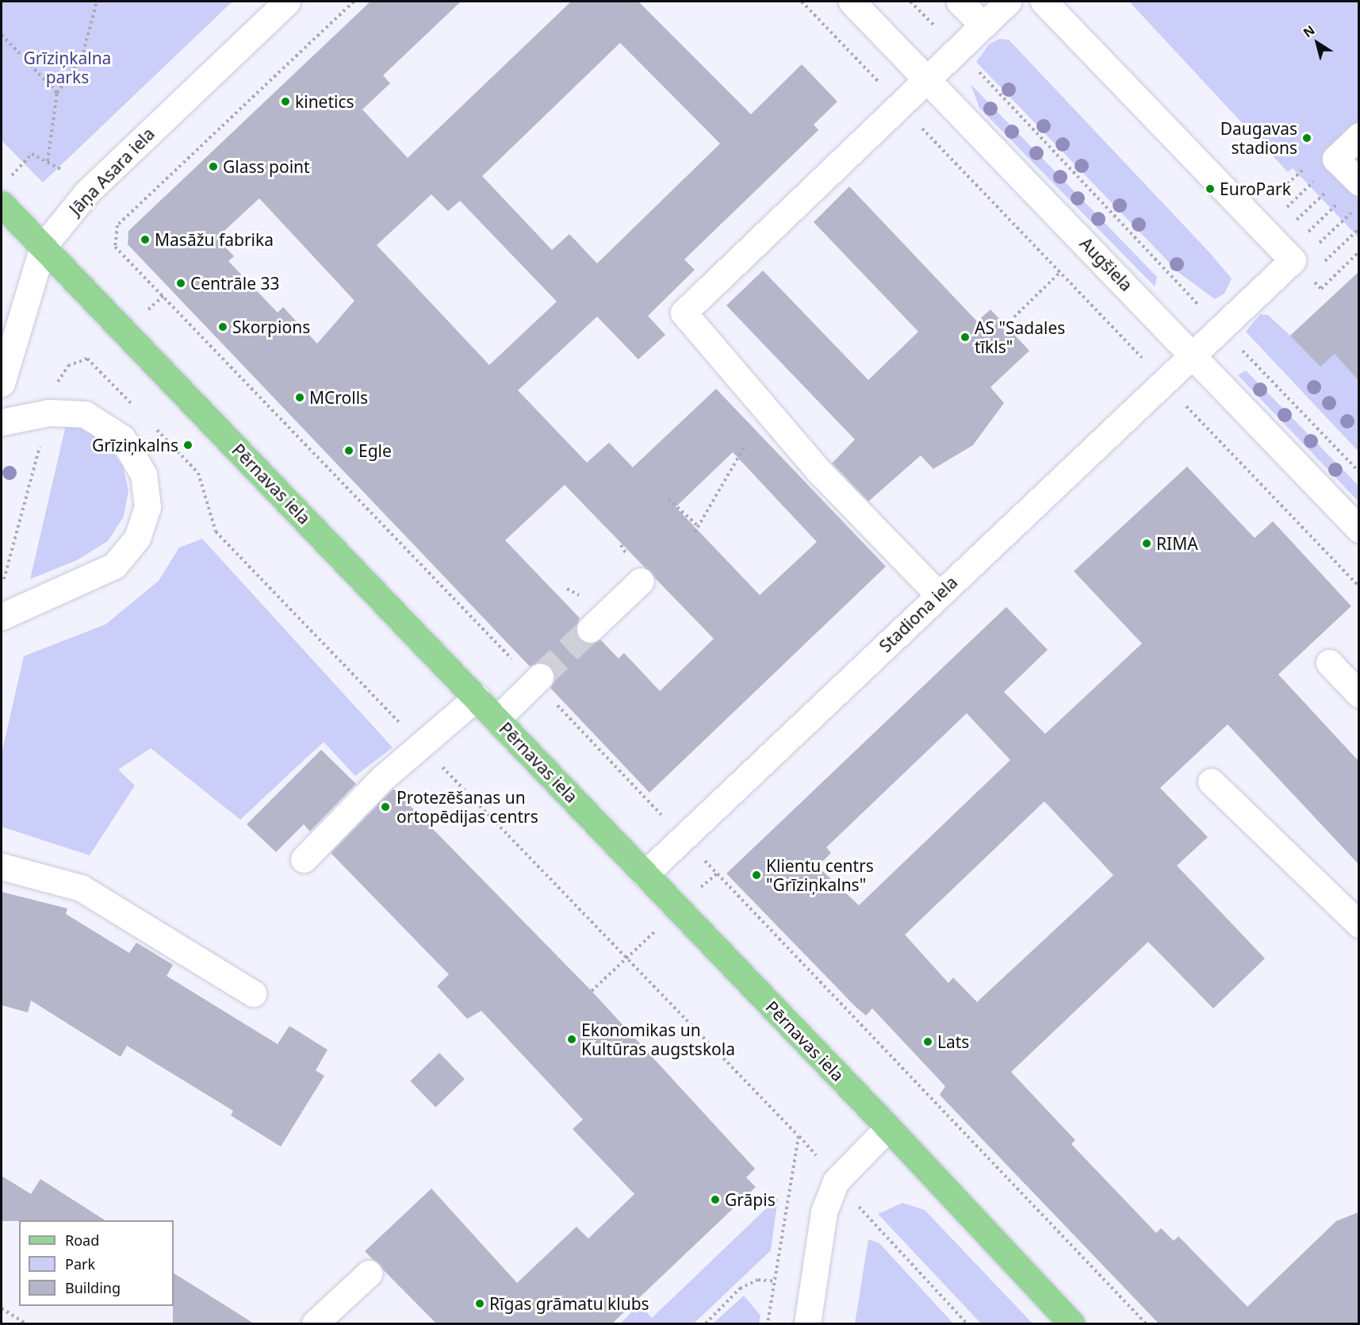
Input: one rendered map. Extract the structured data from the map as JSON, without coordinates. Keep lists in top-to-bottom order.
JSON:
{
  "streets": {
    "main road": ["Pērnavas iela"],
    "street": ["Jāņa Asara iela", "Augšiela", "Stadiona iela"]
  },
  "crossings": [
    ["Jāņa Asara iela", "Pērnavas iela"],
    ["Augšiela", "Stadiona iela"],
    ["Pērnavas iela", "Stadiona iela"]
  ],
  "parks": ["Grīziņkalna parks"],
  "places": [
    "kinetics",
    "Daugavas stadions",
    "Glass point",
    "EuroPark",
    "Masāžu fabrika",
    "Centrāle 33",
    "Skorpions",
    "AS \"Sadales tīkls\"",
    "MCrolls",
    "Grīziņkalns",
    "Egle",
    "RIMA",
    "Protezēšanas un ortopēdijas centrs",
    "Klientu centrs \"Grīziņkalns\"",
    "Ekonomikas un Kultūras augstskola",
    "Lats",
    "Grāpis",
    "Rīgas grāmatu klubs"
  ],
  "legend": ["Road", "Park", "Building"],
  "north": "top left"
}
